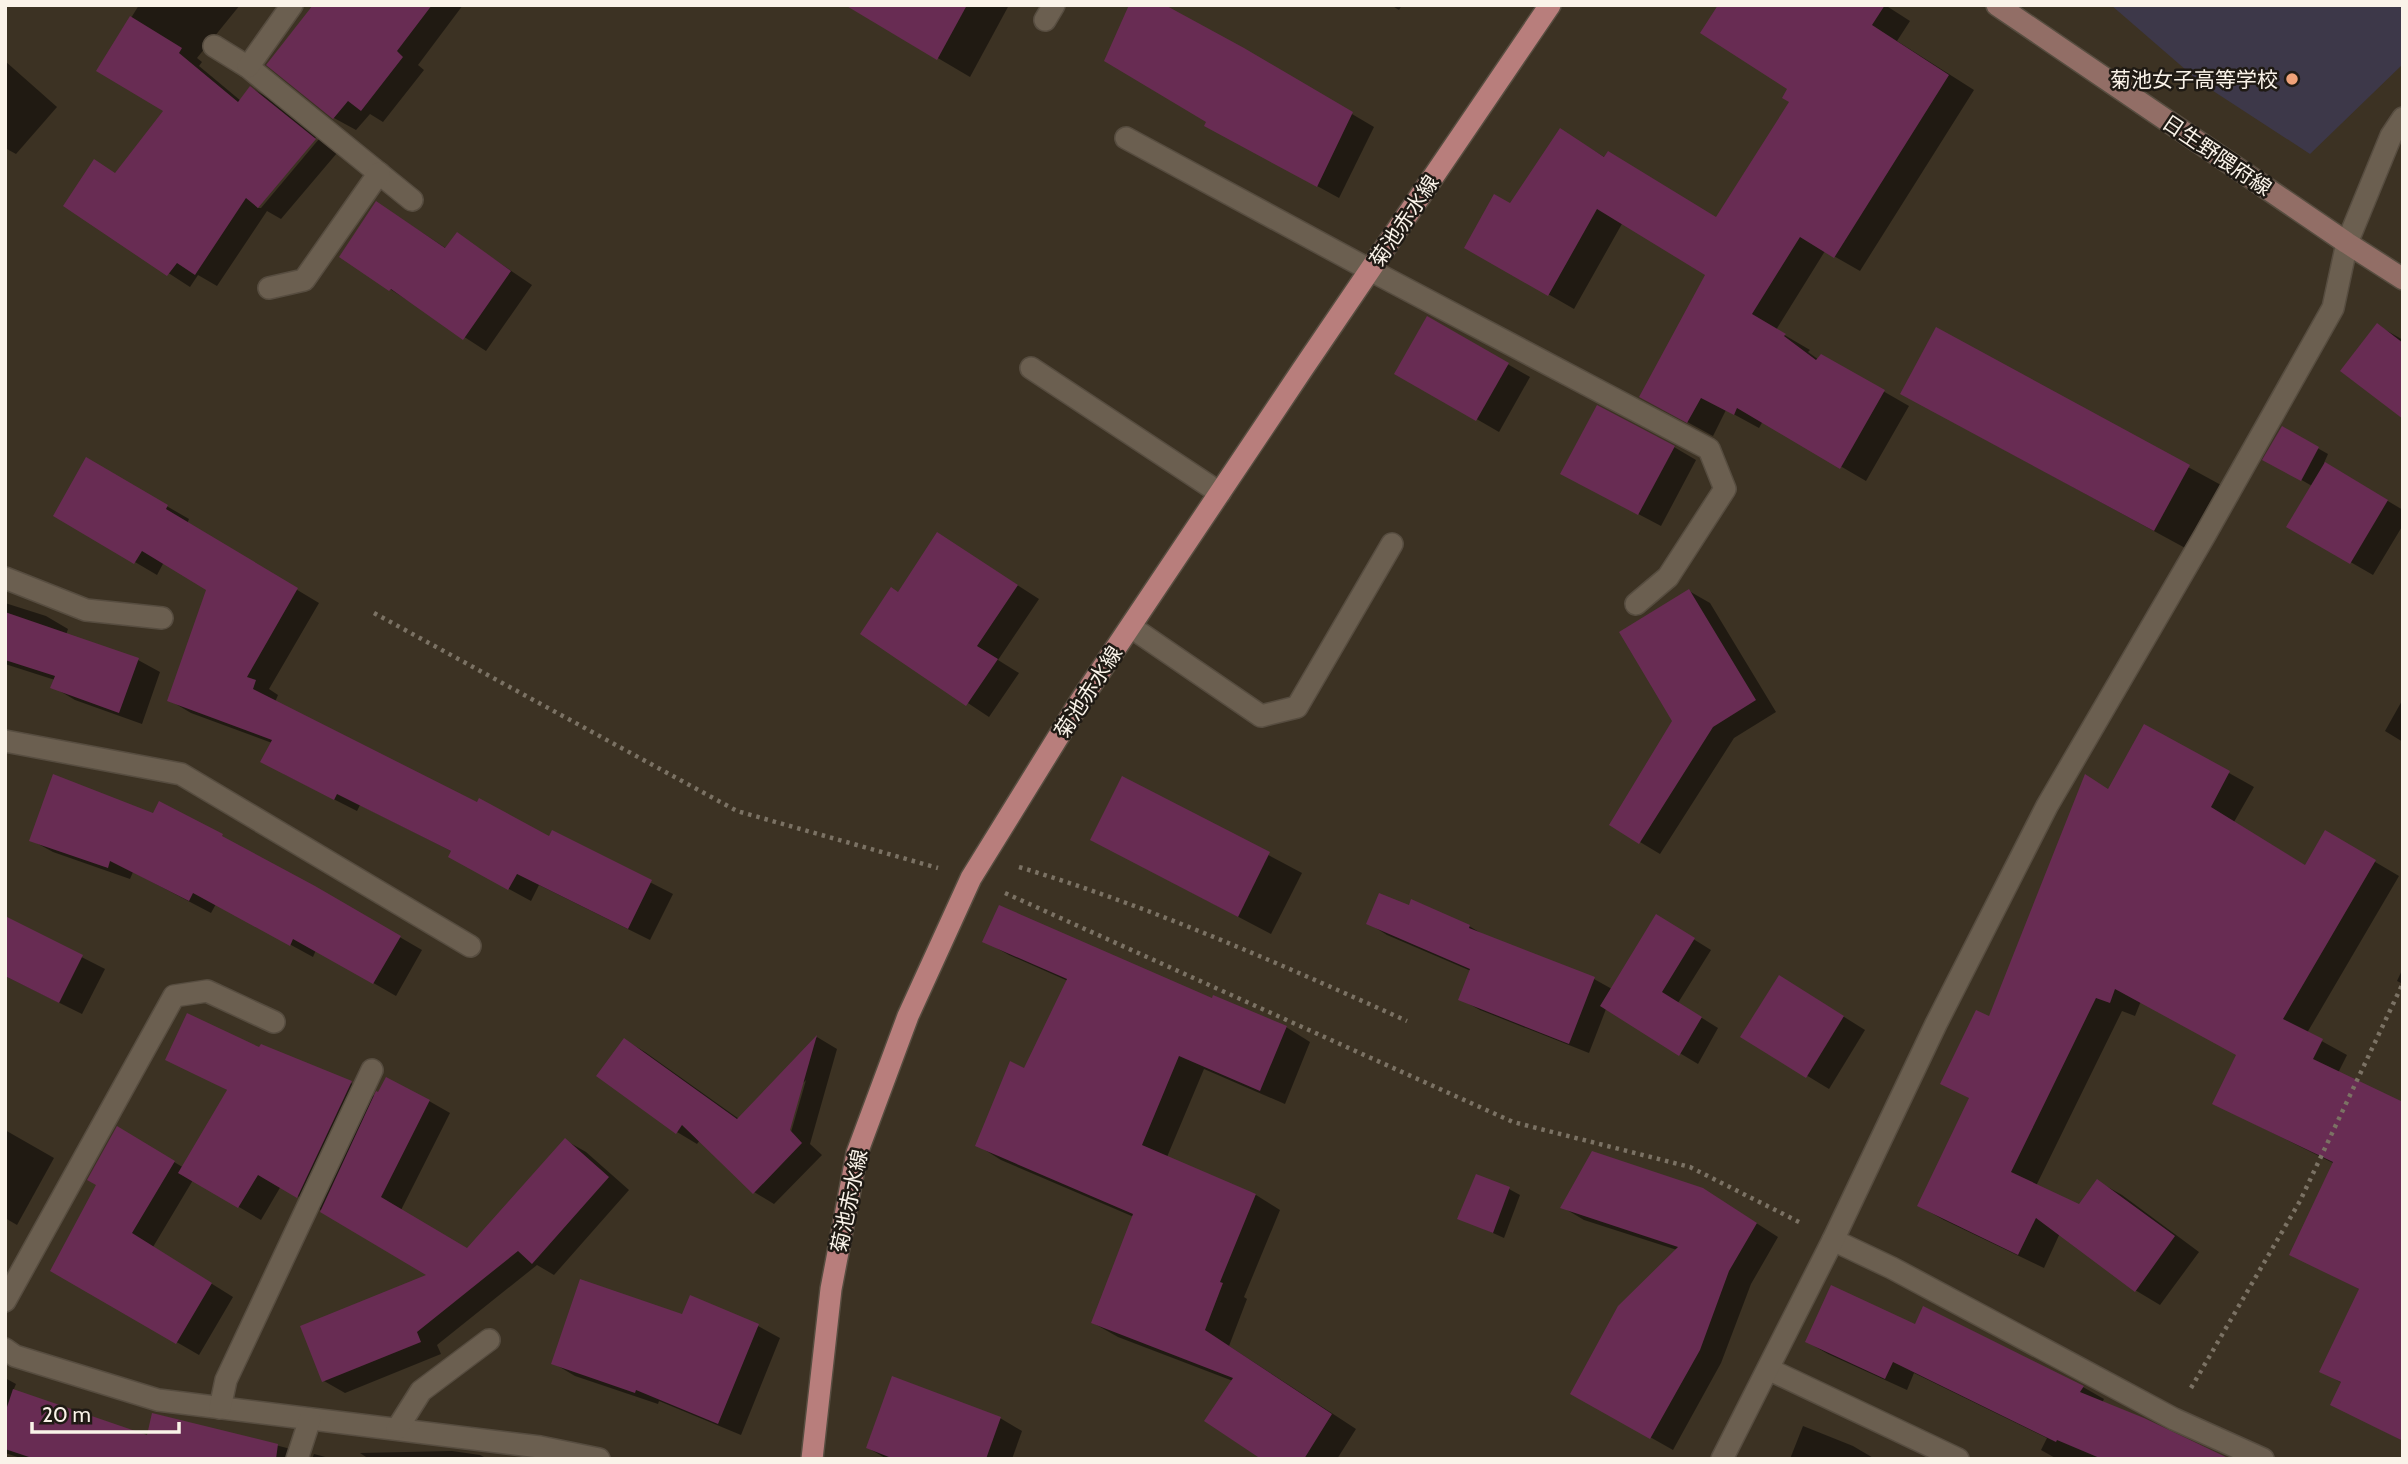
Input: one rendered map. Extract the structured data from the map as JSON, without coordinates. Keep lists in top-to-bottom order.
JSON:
{
  "streets": {
    "main road": ["日生野隈府線", "菊池赤水線"]
  },
  "places": ["菊池女子高等学校"],
  "scale_bar": "20 m"
}
